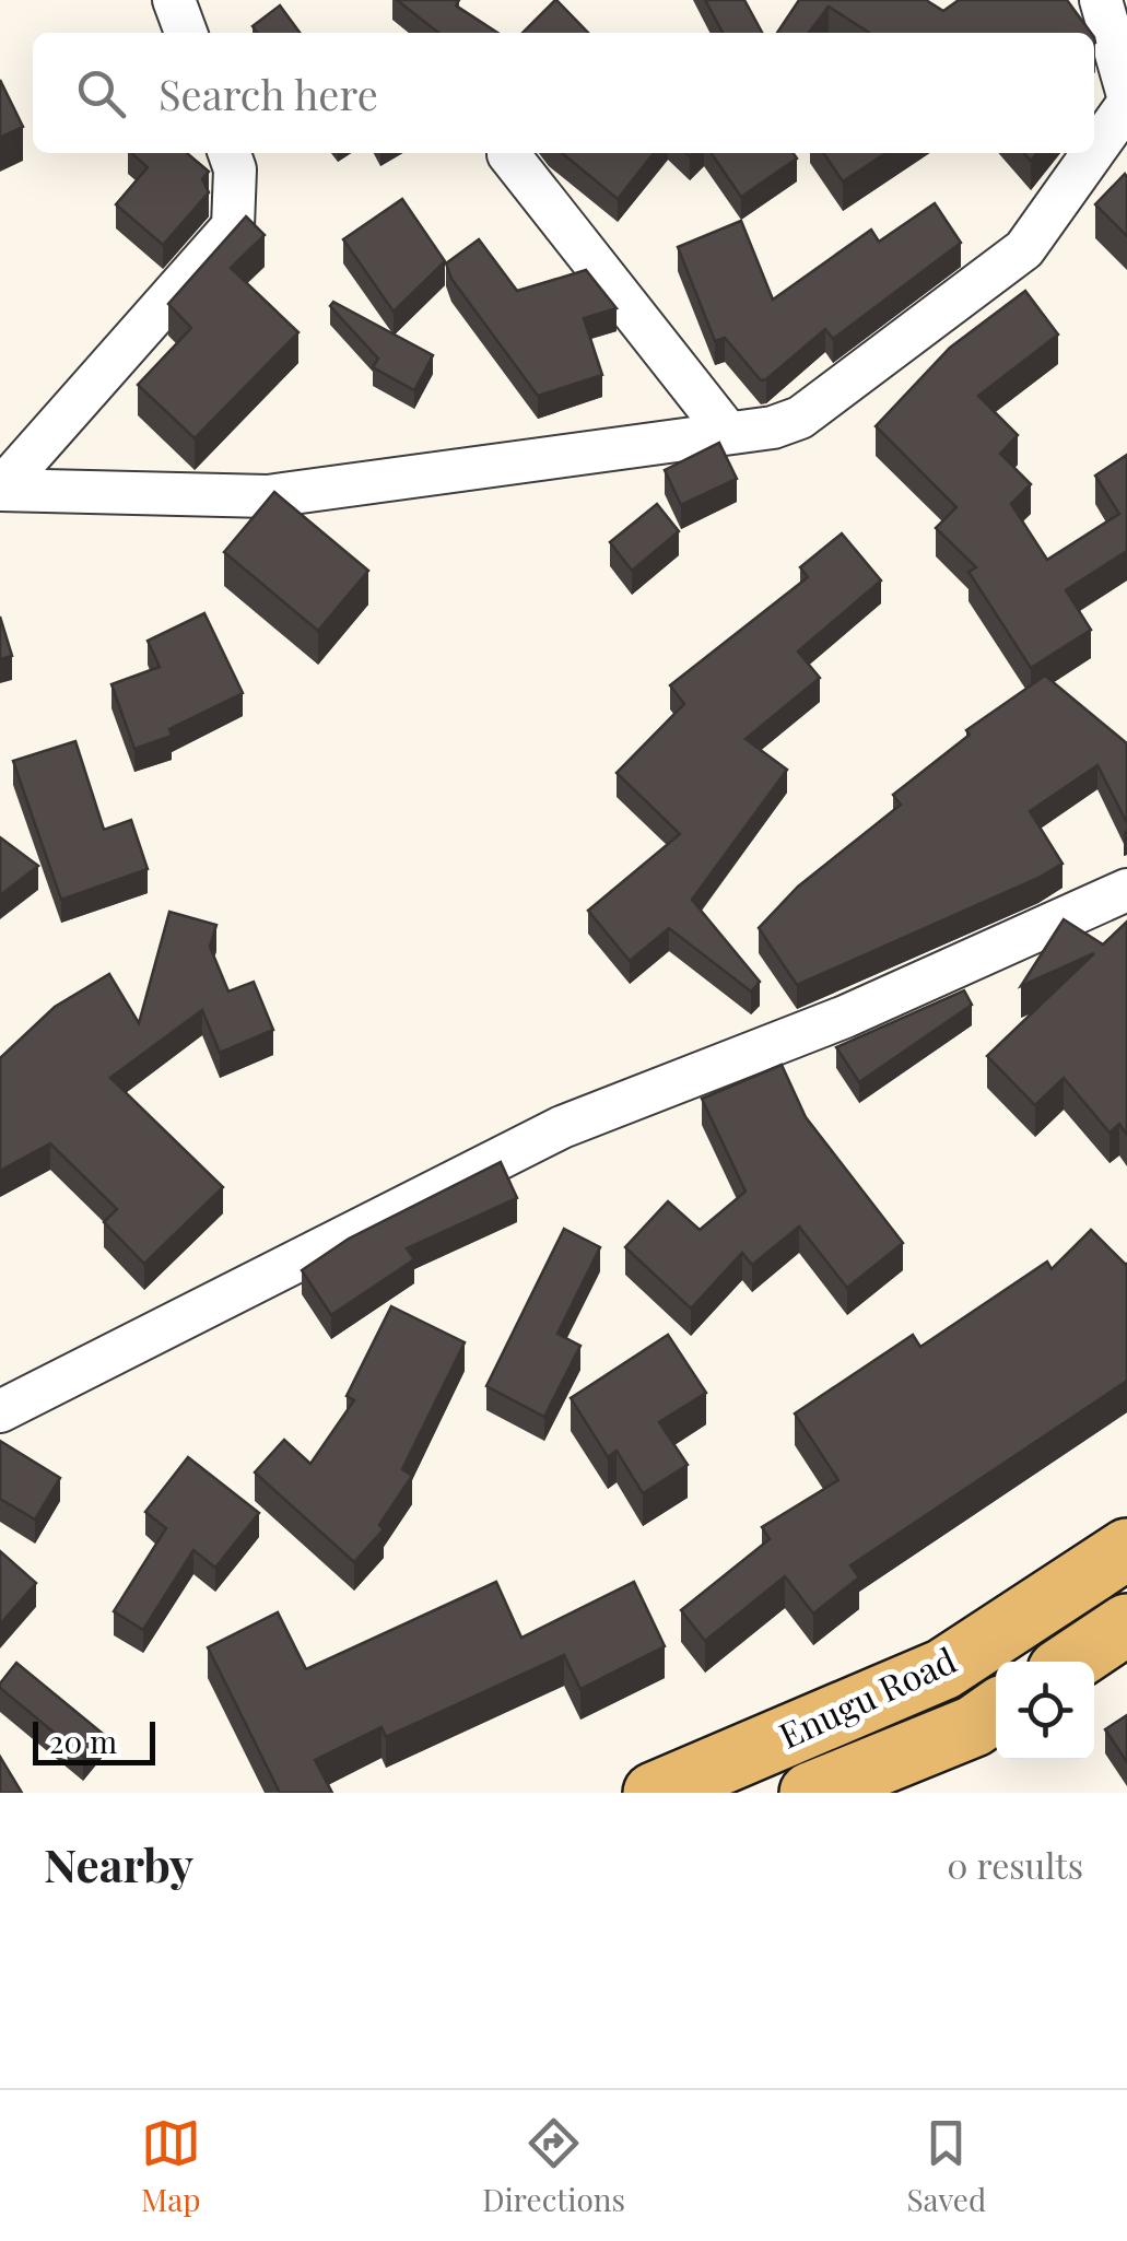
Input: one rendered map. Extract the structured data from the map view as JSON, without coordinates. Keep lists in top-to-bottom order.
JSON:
{
  "streets": {
    "main road": ["Enugu Road"]
  },
  "scale_bar": "20 m",
  "page": {
    "search": "Search here",
    "scale": "20 m",
    "heading": ["Nearby", "0 results"],
    "nav": ["Map", "Directions", "Saved"]
  }
}
